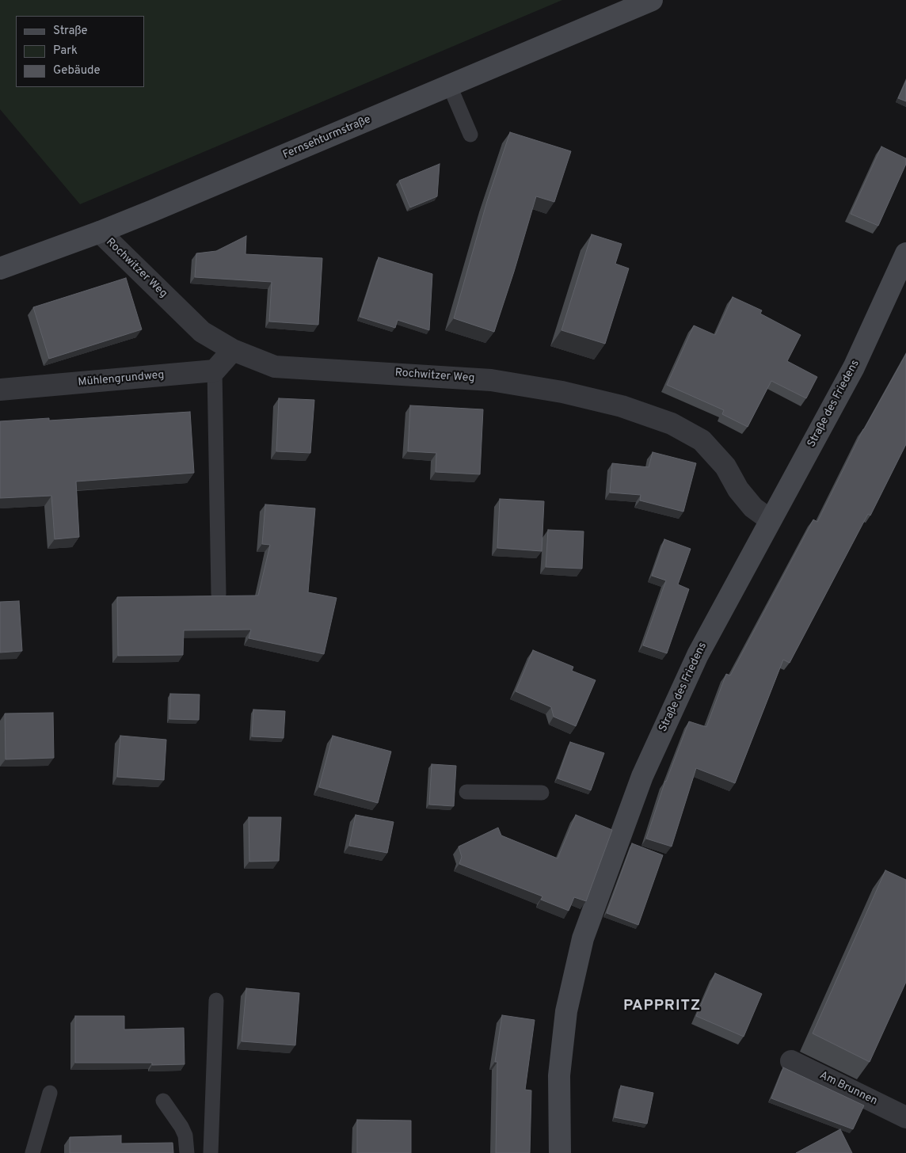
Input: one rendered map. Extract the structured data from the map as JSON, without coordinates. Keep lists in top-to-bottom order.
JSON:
{
  "streets": {
    "street": [
      "Fernsehturmstraße",
      "Rochwitzer Weg",
      "Mühlengrundweg",
      "Straße des Friedens",
      "Am Brunnen"
    ]
  },
  "crossings": [
    ["Fernsehturmstraße", "Rochwitzer Weg"],
    ["Rochwitzer Weg", "Straße des Friedens"]
  ],
  "districts": ["PAPPRITZ"],
  "legend": ["Straße", "Park", "Gebäude"]
}
